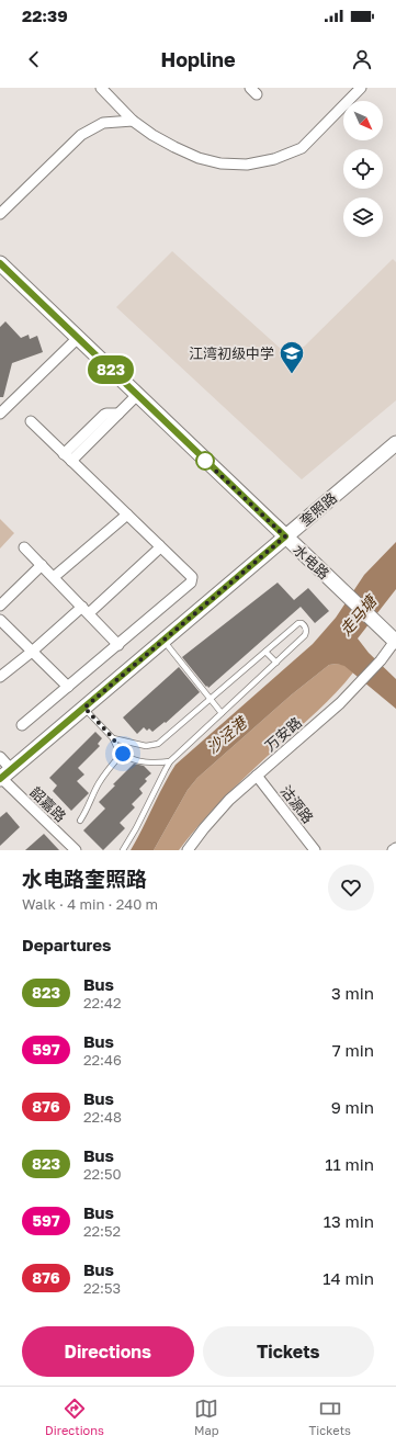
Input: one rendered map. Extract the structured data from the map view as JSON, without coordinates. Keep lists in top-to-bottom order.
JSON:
{
  "streets": {
    "main road": ["奎照路", "水电路"],
    "street": ["万安路", "韶嘉路", "沽源路"]
  },
  "crossings": [
    ["奎照路", "水电路"],
    ["奎照路", "韶嘉路"],
    ["水电路", "万安路"],
    ["万安路", "沽源路"]
  ],
  "water": ["走马塘", "沙泾港"],
  "places": {
    "school or university": ["江湾初级中学"]
  },
  "lines": ["bus line 823"],
  "north": "bottom right",
  "page": {
    "status": "22:39",
    "header": "Hopline",
    "on_map": "823",
    "heading": [
      ["水电路奎照路", "Walk · 4 min · 240 m"],
      "Departures"
    ],
    "list": [
      {
        "mark": "823",
        "name": "Bus",
        "note": "22:42",
        "value": "3 min"
      },
      {
        "mark": "597",
        "name": "Bus",
        "note": "22:46",
        "value": "7 min"
      },
      {
        "mark": "876",
        "name": "Bus",
        "note": "22:48",
        "value": "9 min"
      },
      {
        "mark": "823",
        "name": "Bus",
        "note": "22:50",
        "value": "11 min"
      },
      {
        "mark": "597",
        "name": "Bus",
        "note": "22:52",
        "value": "13 min"
      },
      {
        "mark": "876",
        "name": "Bus",
        "note": "22:53",
        "value": "14 min"
      }
    ],
    "buttons": ["Directions", "Tickets"],
    "tabs": ["Directions", "Map", "Tickets"]
  }
}
